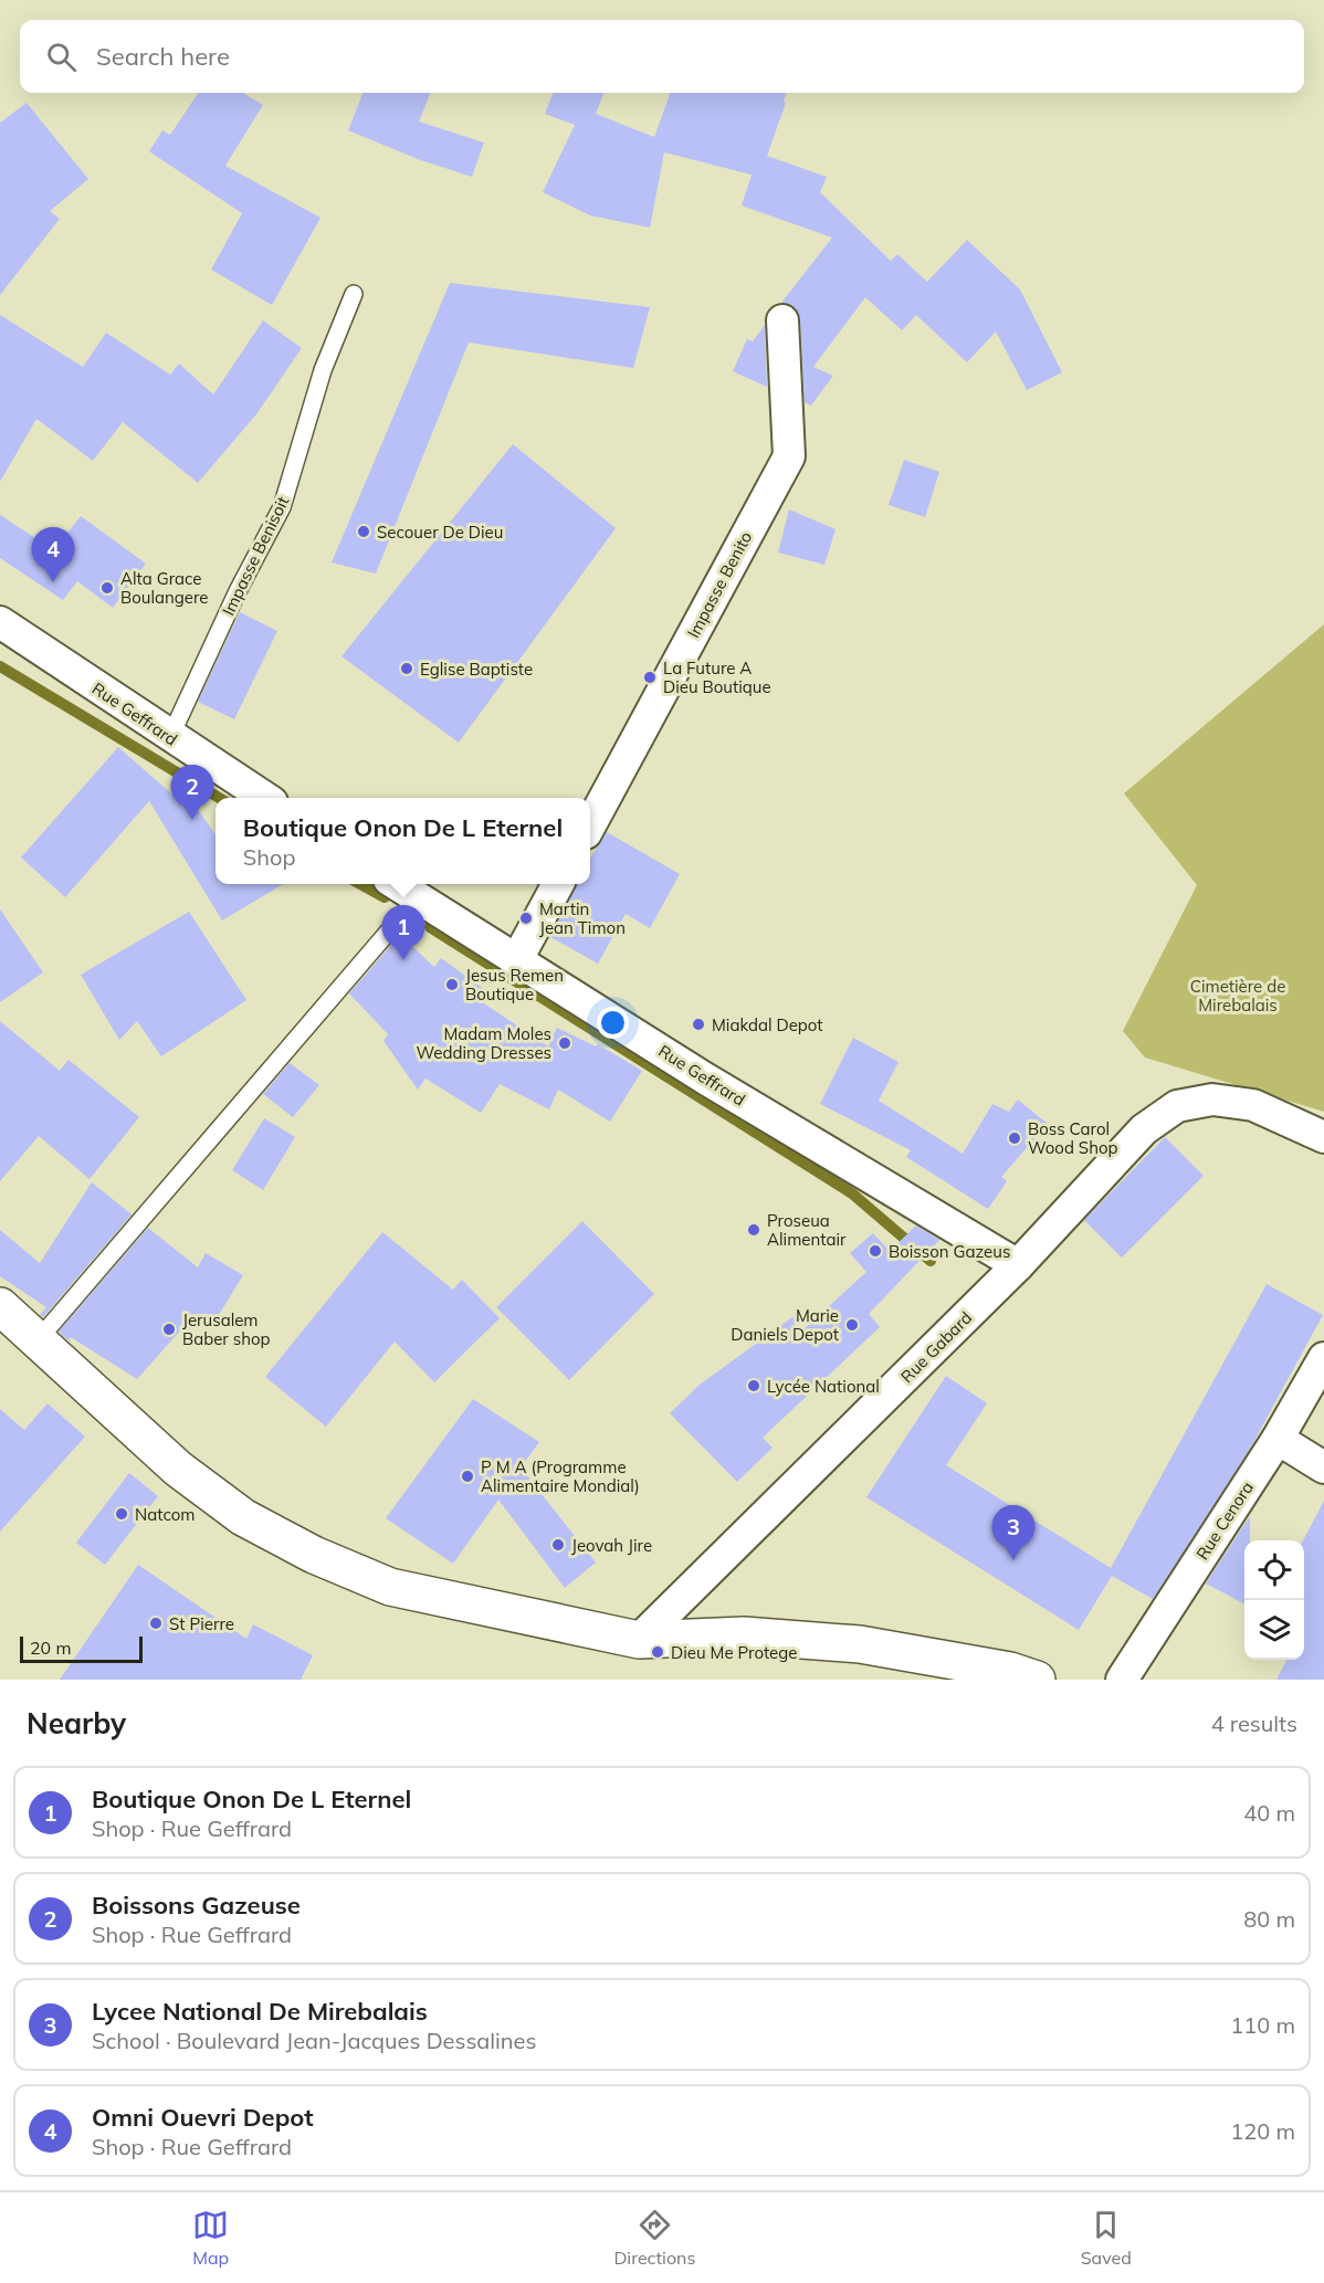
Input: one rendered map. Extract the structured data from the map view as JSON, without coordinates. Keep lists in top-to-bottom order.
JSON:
{
  "streets": {
    "street": [
      "Impasse Benito",
      "Rue Geffrard",
      "Rue Gabard",
      "Rue Cenora"
    ],
    "lane": ["Impasse Benisoit"]
  },
  "crossings": [
    ["Impasse Benisoit", "Rue Geffrard"],
    ["Rue Geffrard", "Rue Gabard"]
  ],
  "parks": ["Cimetière de Mirebalais"],
  "places": [
    "Secouer De Dieu",
    "Alta Grace Boulangere",
    "Eglise Baptiste",
    "La Future A Dieu Boutique",
    "Martin Jean Timon",
    "Jesus Remen Boutique",
    "Miakdal Depot",
    "Madam Moles Wedding Dresses",
    "Boss Carol Wood Shop",
    "Proseua Alimentair",
    "Boisson Gazeus",
    "Marie Daniels Depot",
    "Jerusalem Baber shop",
    "Lycée National",
    "P M A (Programme Alimentaire Mondial)",
    "Natcom",
    "Jeovah Jire",
    "St Pierre",
    "Dieu Me Protege"
  ],
  "scale_bar": "20 m",
  "page": {
    "search": "Search here",
    "pins": [
      "4",
      "2",
      "1",
      "3"
    ],
    "popup": ["Boutique Onon De L Eternel", "Shop"],
    "scale": "20 m",
    "heading": ["Nearby", "4 results"],
    "list": [
      {
        "mark": "1",
        "name": "Boutique Onon De L Eternel",
        "note": "Shop · Rue Geffrard",
        "value": "40 m"
      },
      {
        "mark": "2",
        "name": "Boissons Gazeuse",
        "note": "Shop · Rue Geffrard",
        "value": "80 m"
      },
      {
        "mark": "3",
        "name": "Lycee National De Mirebalais",
        "note": "School · Boulevard Jean-Jacques Dessalines",
        "value": "110 m"
      },
      {
        "mark": "4",
        "name": "Omni Ouevri Depot",
        "note": "Shop · Rue Geffrard",
        "value": "120 m"
      }
    ],
    "nav": ["Map", "Directions", "Saved"]
  }
}
